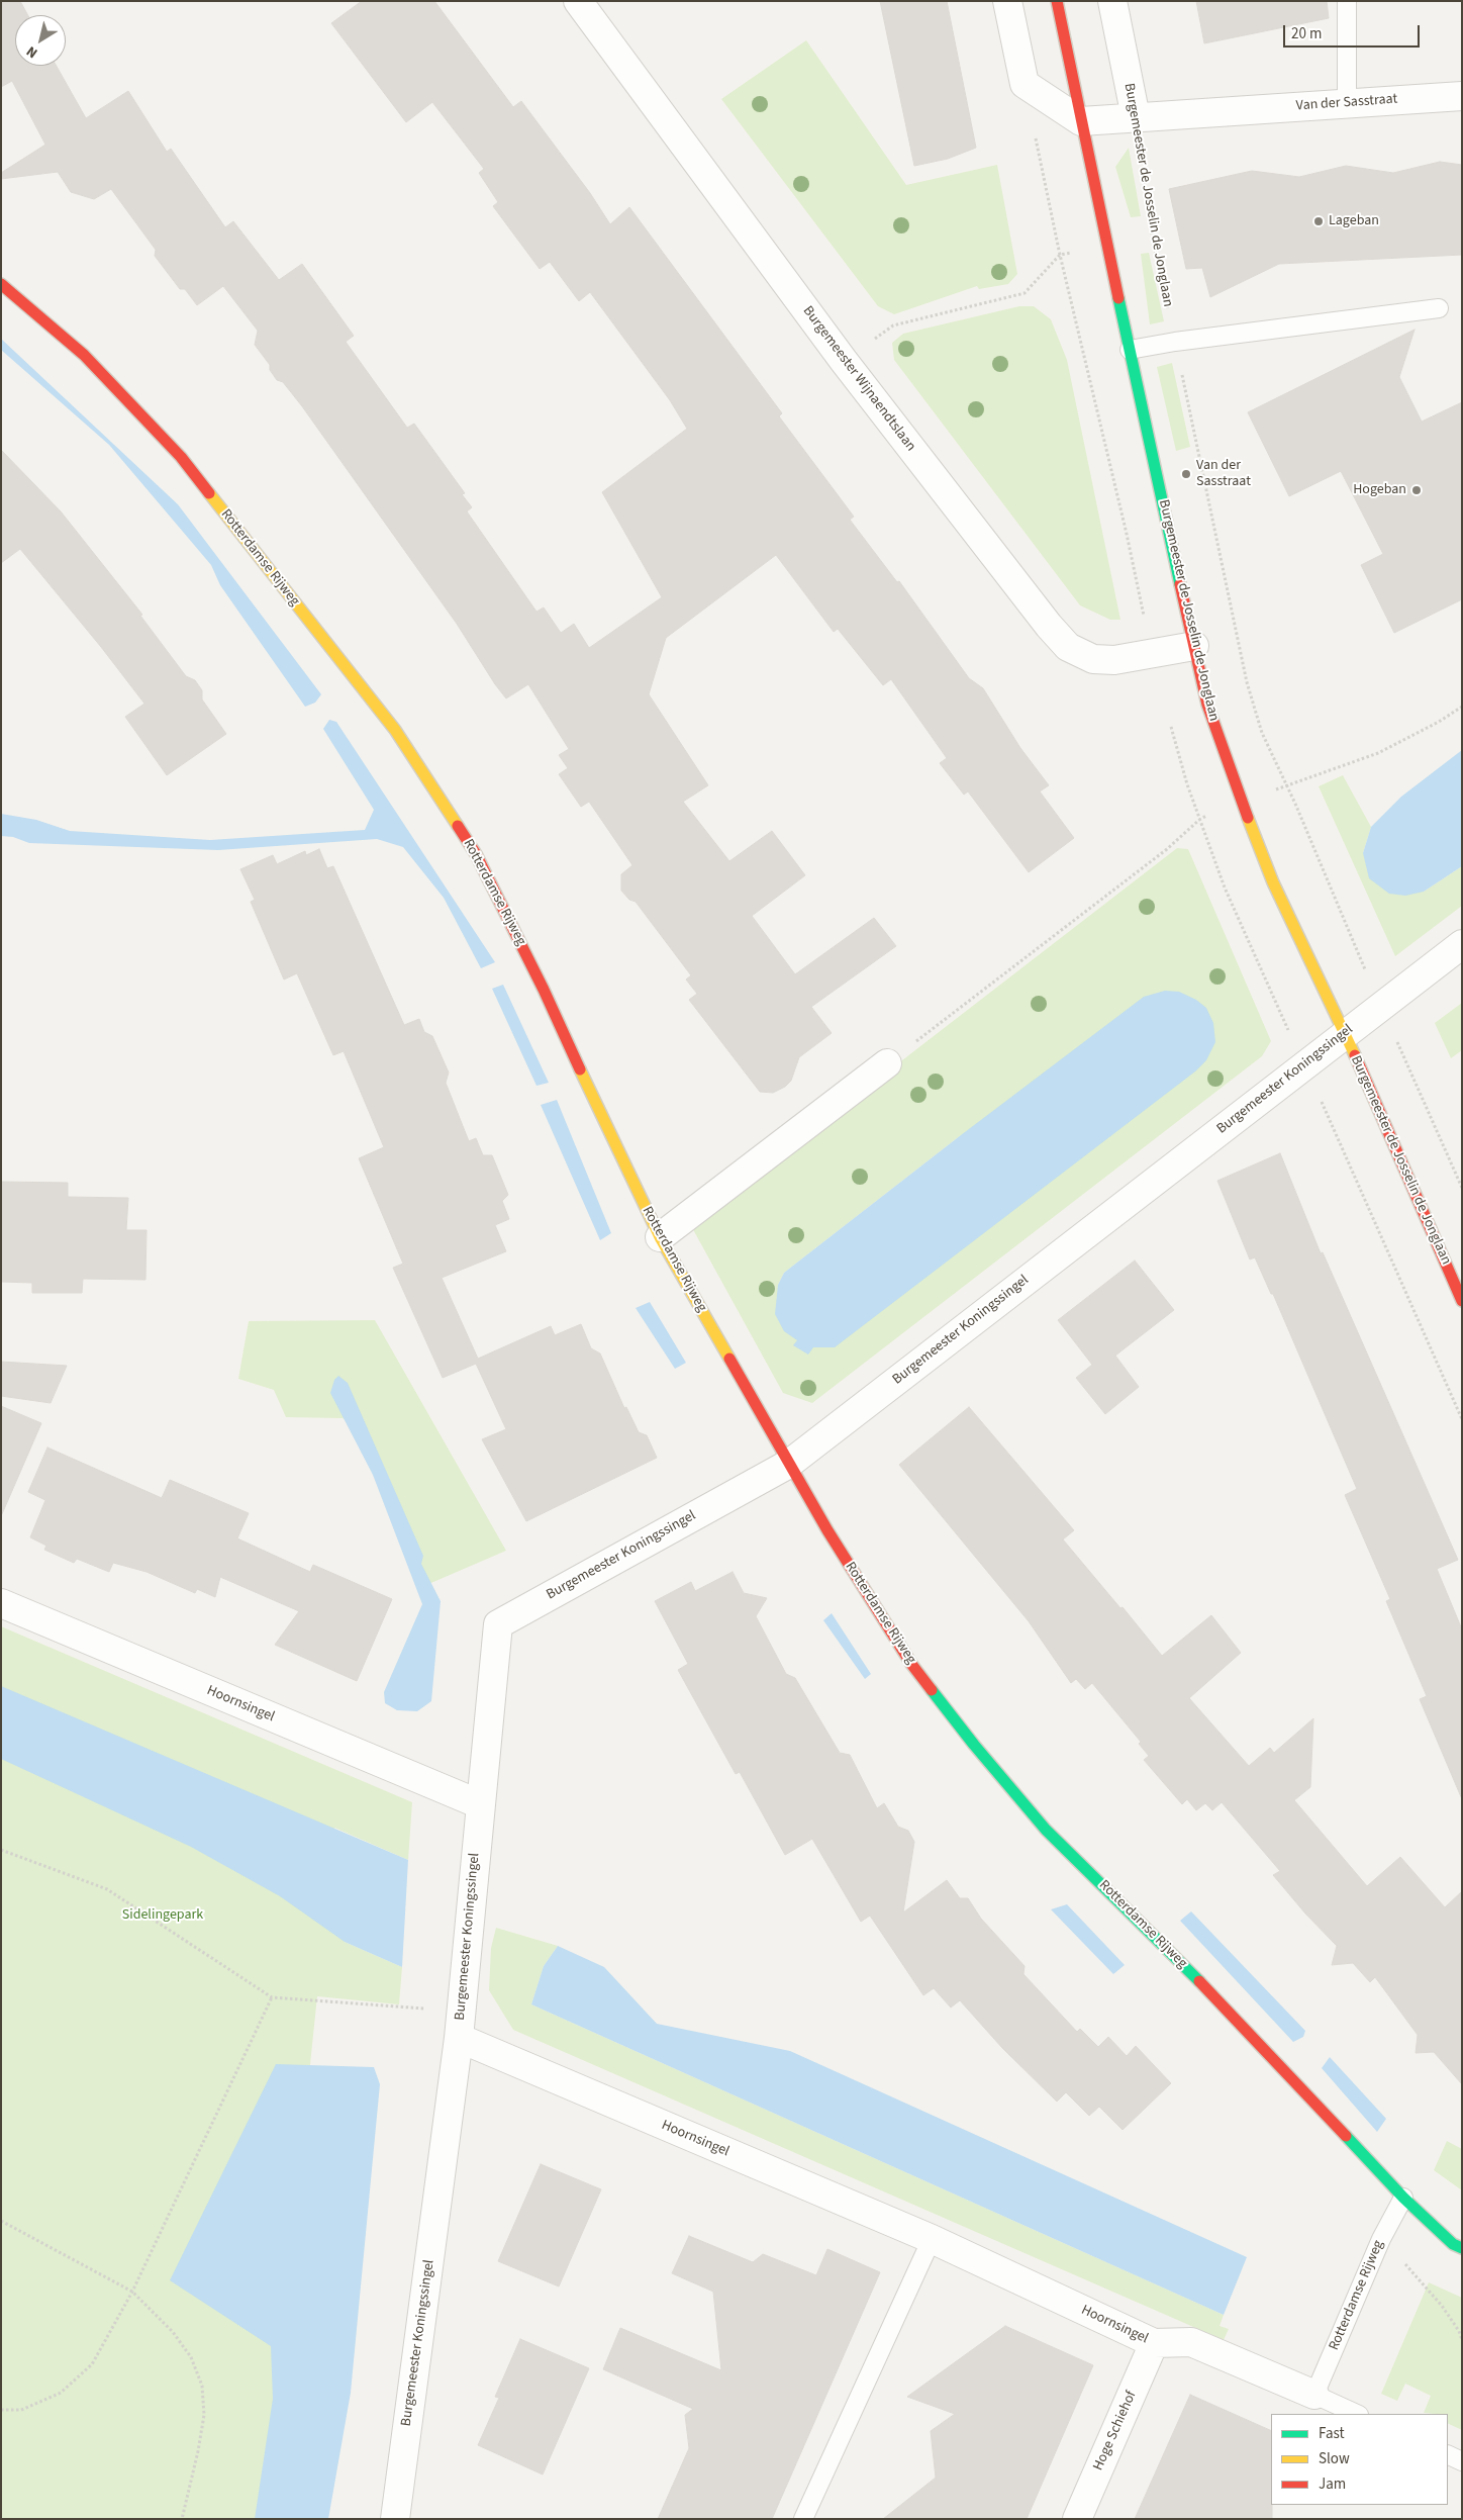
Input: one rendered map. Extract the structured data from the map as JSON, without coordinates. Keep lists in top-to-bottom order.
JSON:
{
  "streets": {
    "street": [
      "Van der Sasstraat",
      "Burgemeester de Josselin de Jonglaan",
      "Burgemeester Wijnaendtslaan",
      "Rotterdamse Rijweg",
      "Burgemeester Koningssingel",
      "Hoornsingel",
      "Hoge Schiehof"
    ]
  },
  "crossings": [
    ["Van der Sasstraat", "Burgemeester de Josselin de Jonglaan"],
    ["Burgemeester de Josselin de Jonglaan", "Burgemeester Wijnaendtslaan"],
    ["Burgemeester de Josselin de Jonglaan", "Burgemeester Koningssingel"],
    ["Rotterdamse Rijweg", "Burgemeester Koningssingel"],
    ["Rotterdamse Rijweg", "Hoornsingel"],
    ["Burgemeester Koningssingel", "Hoornsingel"],
    ["Hoornsingel", "Hoge Schiehof"]
  ],
  "parks": ["Sidelingepark"],
  "places": ["Lageban", "Van der Sasstraat", "Hogeban"],
  "legend": ["Fast", "Slow", "Jam"],
  "scale_bar": "20 m",
  "north": "bottom left"
}
